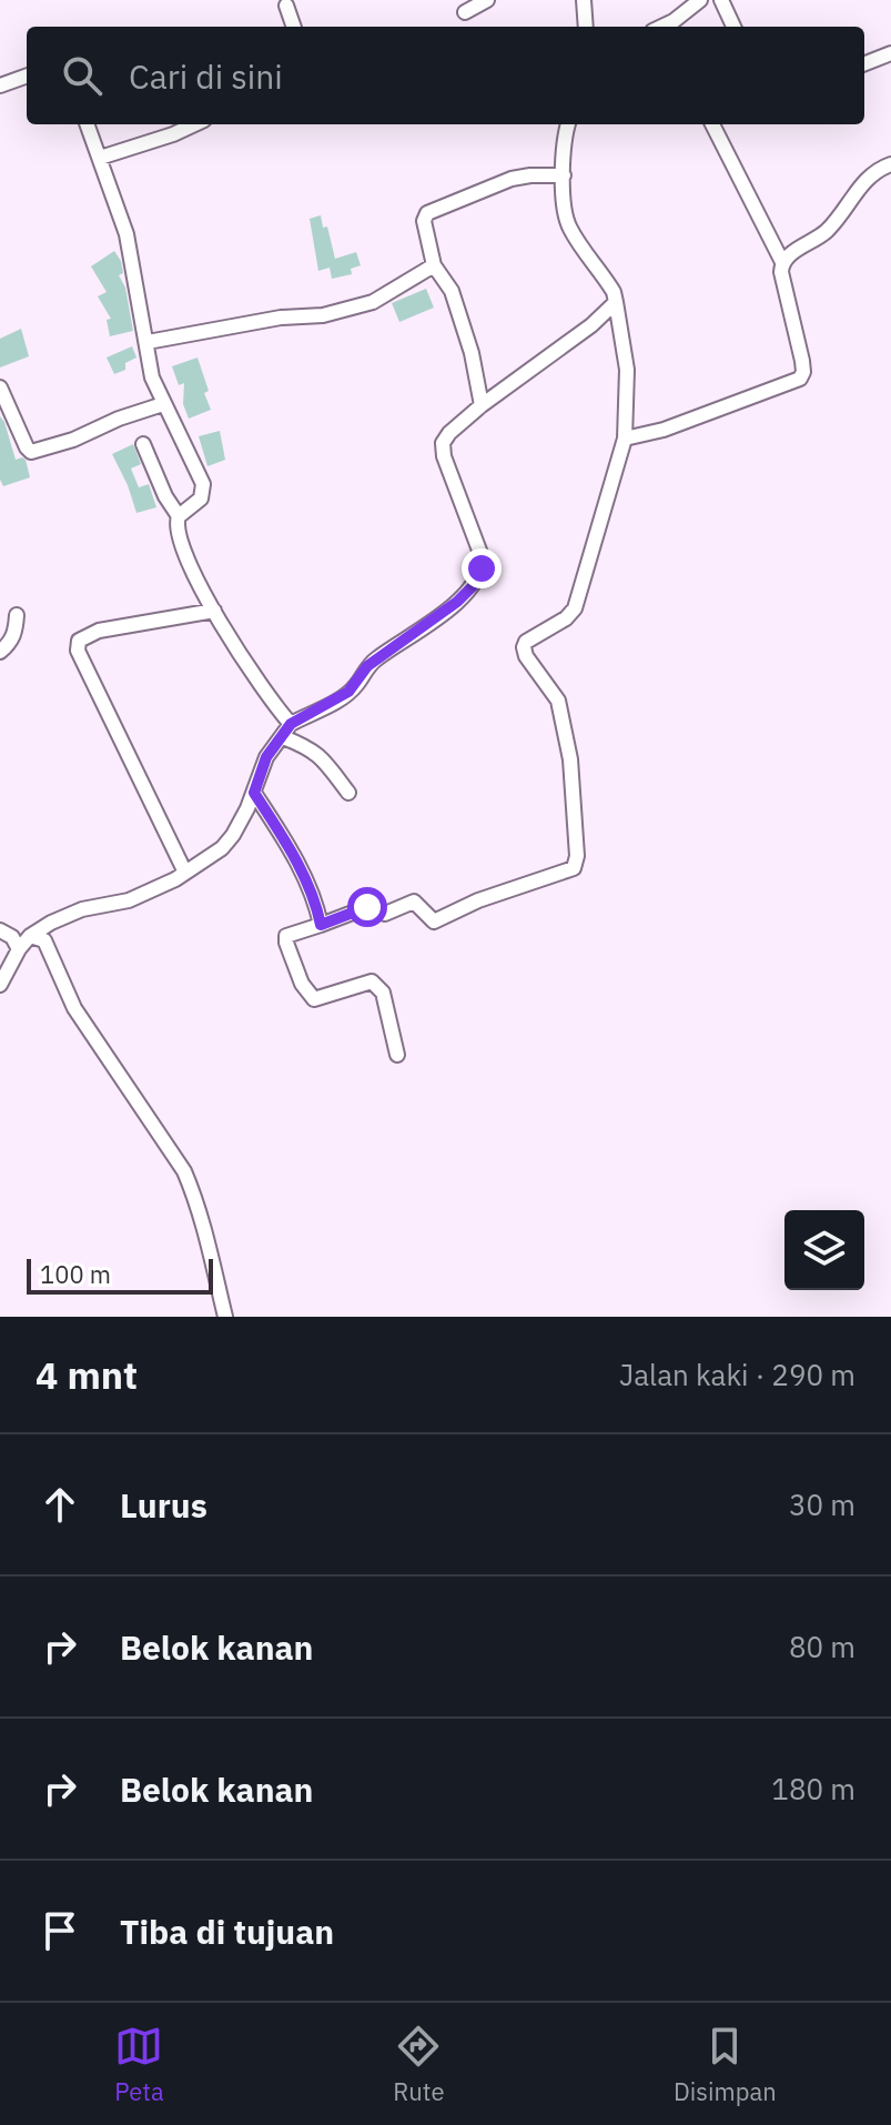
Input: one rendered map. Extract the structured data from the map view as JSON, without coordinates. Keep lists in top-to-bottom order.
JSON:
{
  "scale_bar": "100 m",
  "page": {
    "search": "Cari di sini",
    "scale": "100 m",
    "heading": ["4 mnt", "Jalan kaki · 290 m"],
    "list": [
      ["Lurus", "30 m"],
      ["Belok kanan", "80 m"],
      ["Belok kanan", "180 m"],
      "Tiba di tujuan"
    ],
    "nav": ["Peta", "Rute", "Disimpan"]
  }
}
